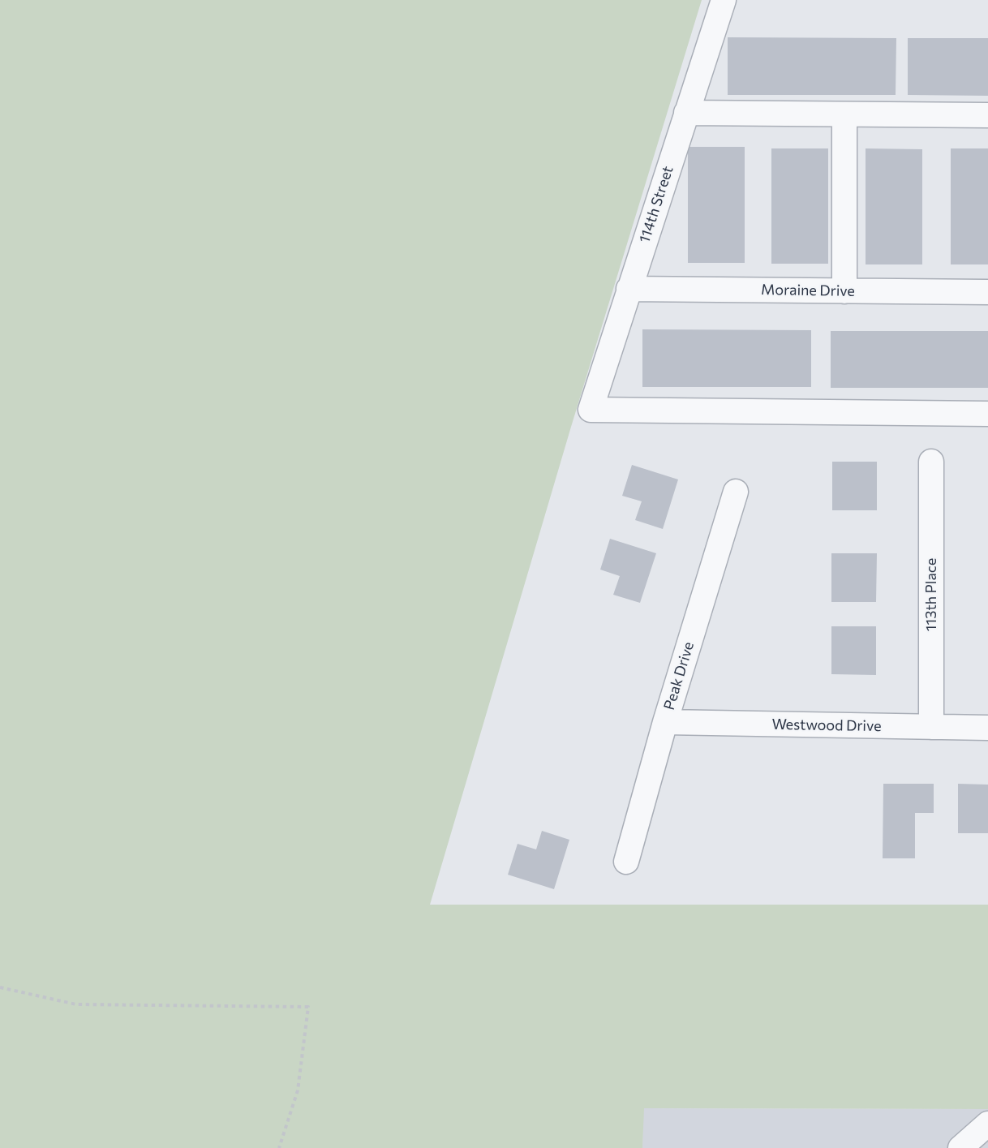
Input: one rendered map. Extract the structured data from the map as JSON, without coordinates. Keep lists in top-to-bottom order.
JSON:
{
  "streets": {
    "street": [
      "114th Street",
      "Moraine Drive",
      "113th Place",
      "Peak Drive",
      "Westwood Drive"
    ]
  },
  "crossings": [
    ["114th Street", "Moraine Drive"],
    ["113th Place", "Westwood Drive"],
    ["Peak Drive", "Westwood Drive"]
  ]
}
